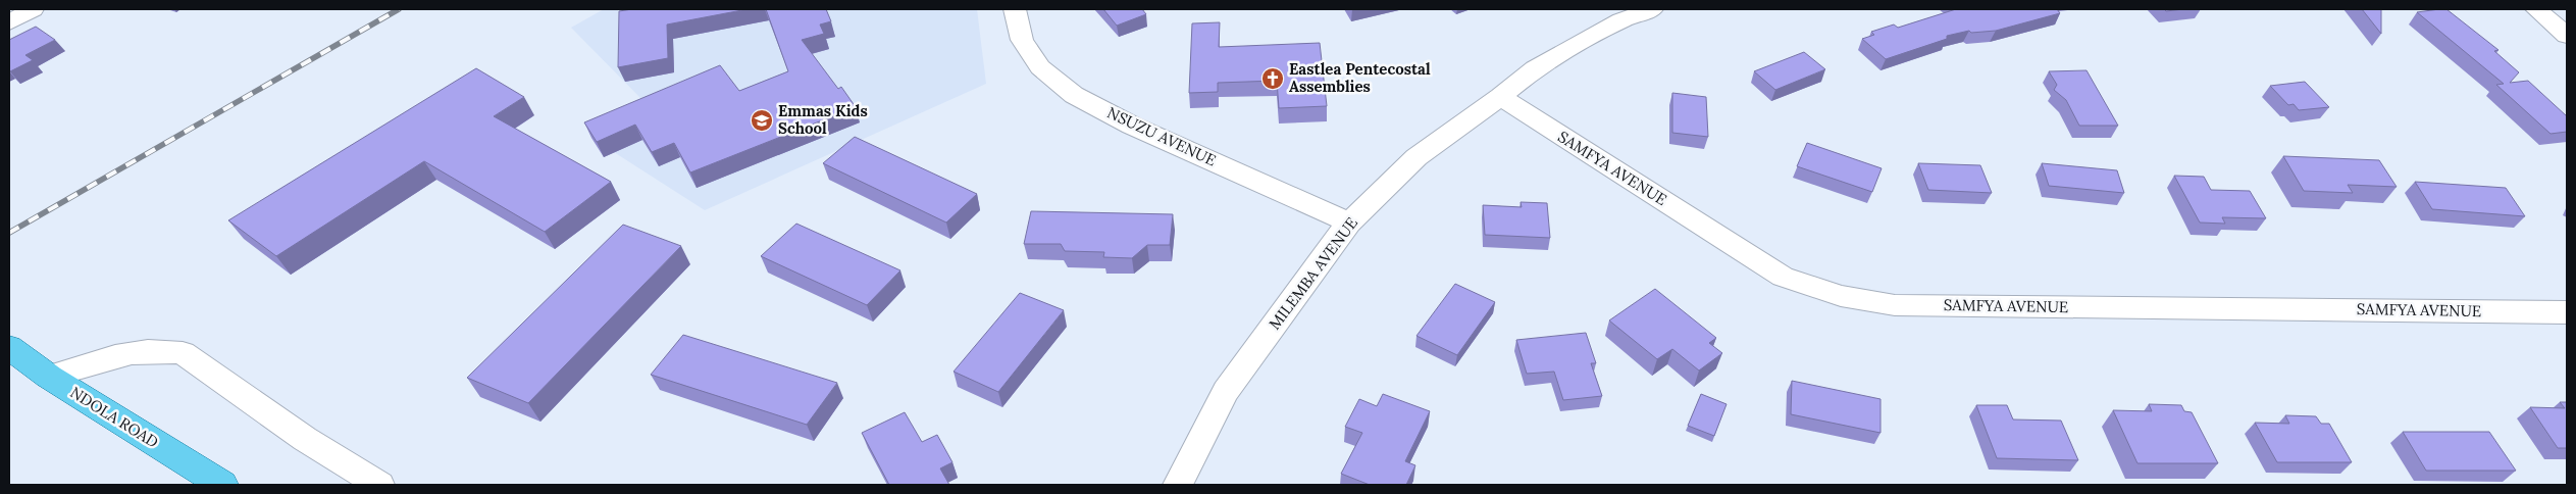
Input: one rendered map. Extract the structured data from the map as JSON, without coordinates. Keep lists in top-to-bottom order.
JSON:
{
  "streets": {
    "main road": ["NDOLA ROAD"],
    "street": ["NSUZU AVENUE", "SAMFYA AVENUE", "MILEMBA AVENUE"]
  },
  "crossings": [
    ["NSUZU AVENUE", "MILEMBA AVENUE"],
    ["SAMFYA AVENUE", "MILEMBA AVENUE"]
  ],
  "places": {
    "church": ["Eastlea Pentecostal Assemblies"],
    "school or university": ["Emmas Kids School"]
  }
}
